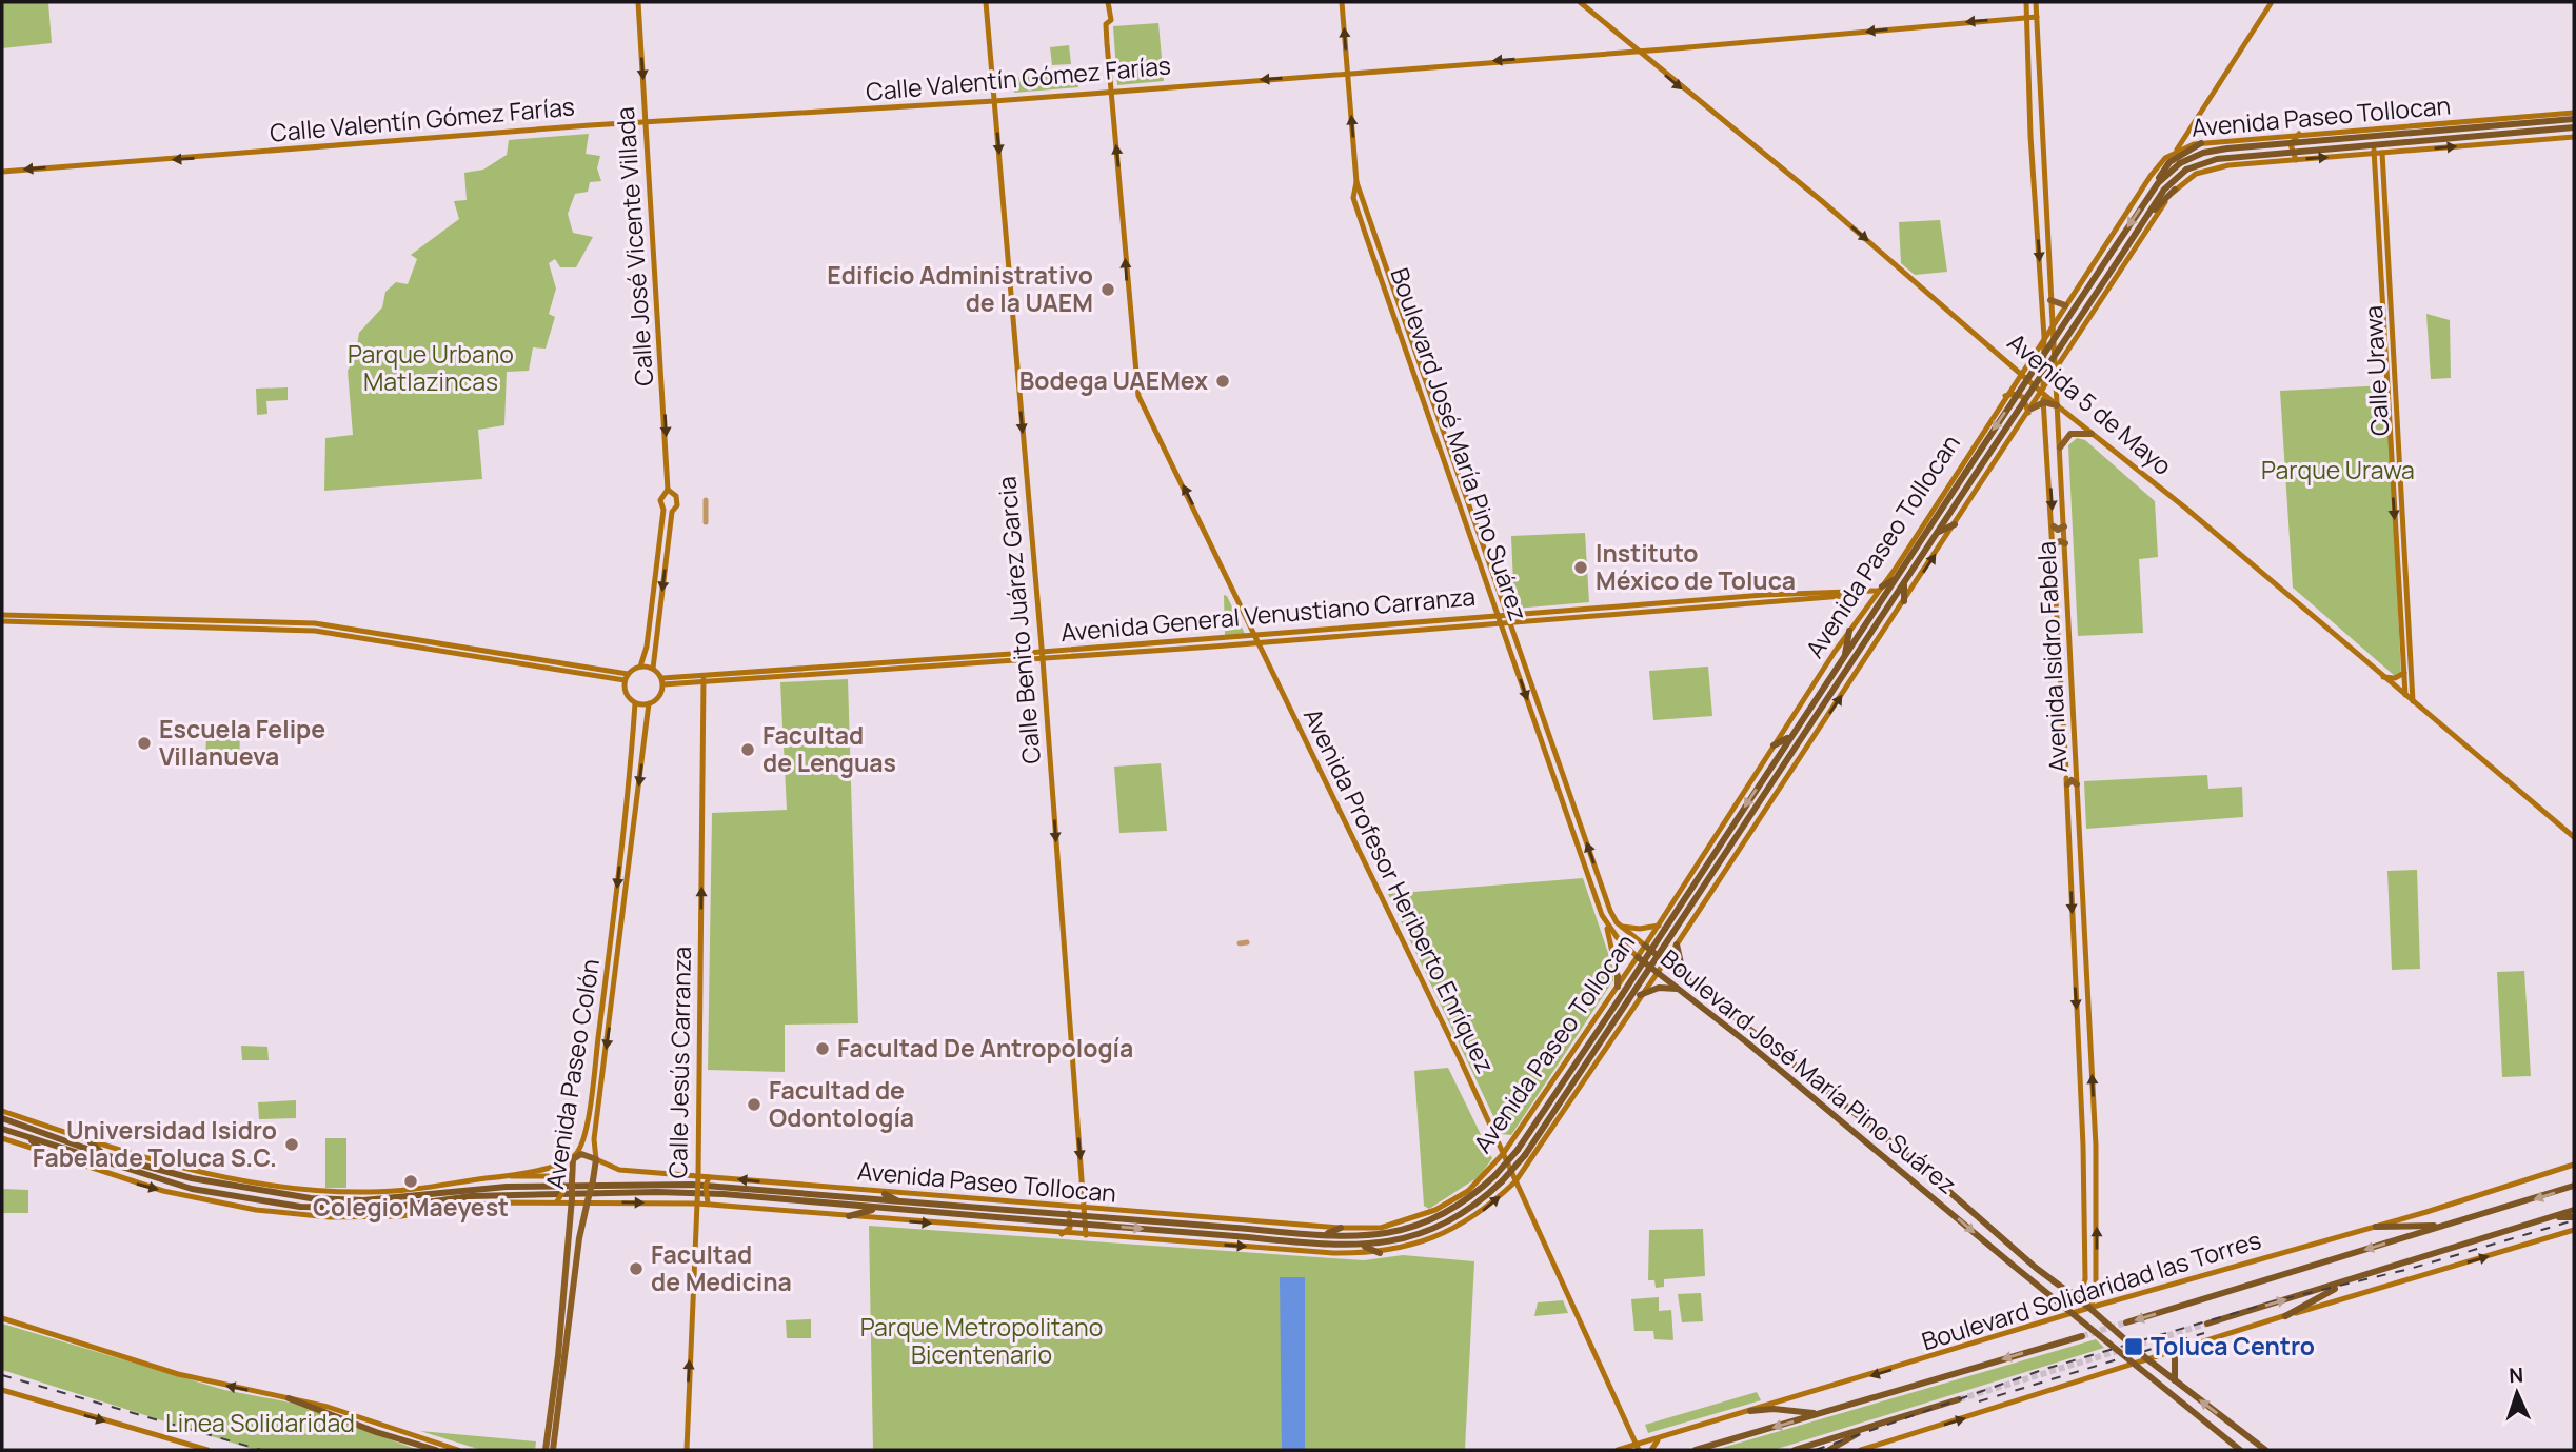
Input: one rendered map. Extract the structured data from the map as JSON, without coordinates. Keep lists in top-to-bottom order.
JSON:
{
  "streets": {
    "highway": ["Avenida Paseo Tollocan", "Boulevard José María Pino Suárez", "Boulevard Solidaridad las Torres"],
    "main road": [
      "Calle Valentín Gómez Farías",
      "Calle José Vicente Villada",
      "Calle Urawa",
      "Avenida 5 de Mayo",
      "Avenida General Venustiano Carranza",
      "Calle Benito Juárez Garcia",
      "Avenida Isidro Fabela",
      "Avenida Profesor Heriberto Enríquez",
      "Calle Jesús Carranza",
      "Avenida Paseo Colón"
    ]
  },
  "crossings": [
    ["Calle Valentín Gómez Farías", "Calle José Vicente Villada"],
    ["Calle Valentín Gómez Farías", "Avenida 5 de Mayo"],
    ["Calle Valentín Gómez Farías", "Calle Benito Juárez Garcia"],
    ["Calle Valentín Gómez Farías", "Avenida Isidro Fabela"],
    ["Calle Valentín Gómez Farías", "Avenida Profesor Heriberto Enríquez"],
    ["Avenida Paseo Tollocan", "Calle Urawa"],
    ["Avenida Paseo Tollocan", "Avenida 5 de Mayo"],
    ["Avenida Paseo Tollocan", "Boulevard José María Pino Suárez"],
    ["Avenida Paseo Tollocan", "Avenida General Venustiano Carranza"],
    ["Avenida Paseo Tollocan", "Calle Benito Juárez Garcia"],
    ["Avenida Paseo Tollocan", "Avenida Isidro Fabela"],
    ["Avenida Paseo Tollocan", "Avenida Profesor Heriberto Enríquez"],
    ["Avenida Paseo Tollocan", "Calle Jesús Carranza"],
    ["Avenida Paseo Tollocan", "Avenida Paseo Colón"],
    ["Calle Urawa", "Avenida 5 de Mayo"],
    ["Avenida 5 de Mayo", "Avenida Isidro Fabela"],
    ["Boulevard José María Pino Suárez", "Avenida General Venustiano Carranza"],
    ["Boulevard José María Pino Suárez", "Avenida Isidro Fabela"],
    ["Boulevard José María Pino Suárez", "Boulevard Solidaridad las Torres"],
    ["Avenida General Venustiano Carranza", "Calle Benito Juárez Garcia"],
    ["Avenida General Venustiano Carranza", "Avenida Profesor Heriberto Enríquez"],
    ["Avenida General Venustiano Carranza", "Calle Jesús Carranza"],
    ["Avenida General Venustiano Carranza", "Avenida Paseo Colón"],
    ["Avenida Isidro Fabela", "Boulevard Solidaridad las Torres"],
    ["Avenida Profesor Heriberto Enríquez", "Boulevard Solidaridad las Torres"]
  ],
  "one_way": [
    "Calle Valentín Gómez Farías",
    "Calle José Vicente Villada",
    "Avenida 5 de Mayo",
    "Calle Benito Juárez Garcia",
    "Avenida Profesor Heriberto Enríquez",
    "Calle Jesús Carranza",
    "Avenida Paseo Colón"
  ],
  "parks": [
    "Parque Urbano Matlazincas",
    "Parque Urawa",
    "Parque Metropolitano Bicentenario",
    "Linea Solidaridad"
  ],
  "places": {
    "other": [
      "Edificio Administrativo de la UAEM",
      "Bodega UAEMex",
      "Instituto México de Toluca",
      "Escuela Felipe Villanueva",
      "Facultad de Lenguas",
      "Facultad De Antropología",
      "Facultad de Odontología",
      "Universidad Isidro Fabela de Toluca S.C.",
      "Colegio Maeyest",
      "Facultad de Medicina"
    ],
    "transit": ["Toluca Centro"]
  },
  "north": "top"
}
